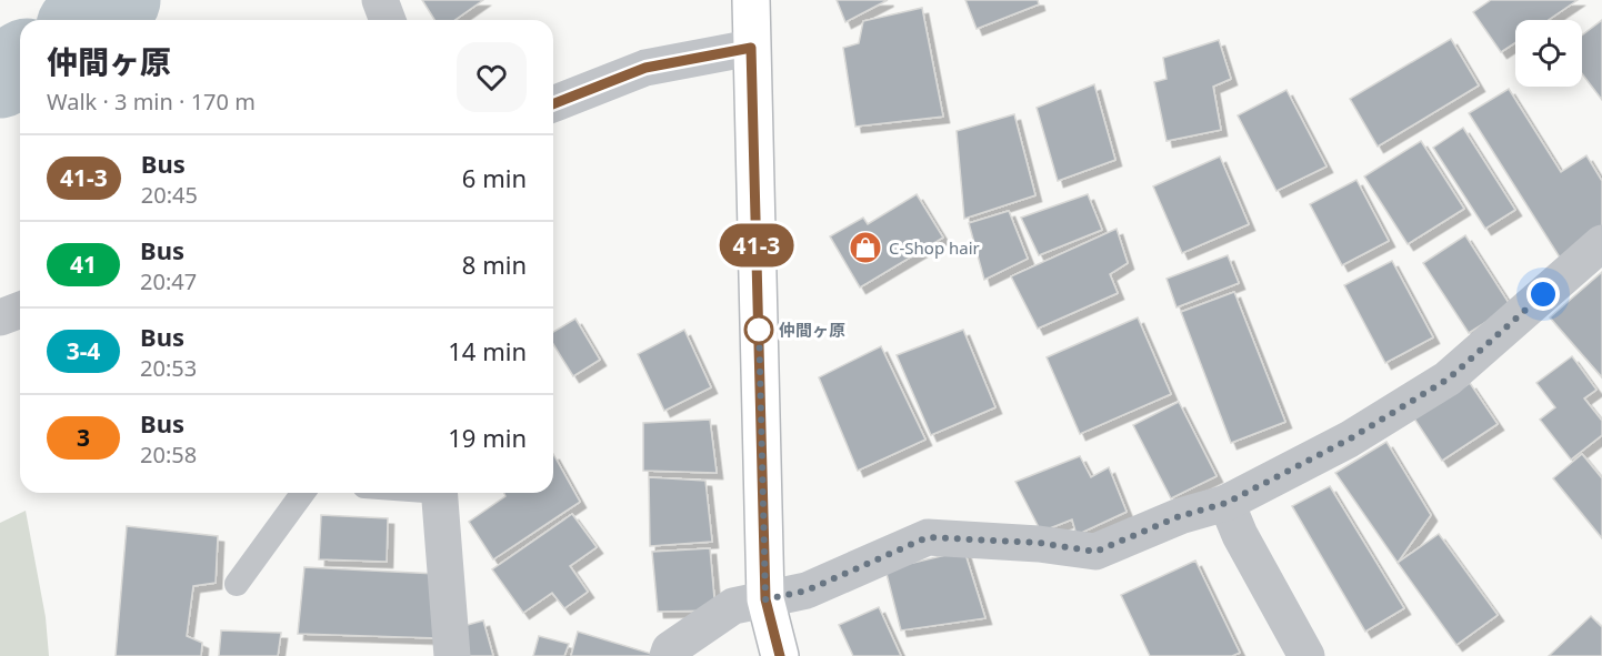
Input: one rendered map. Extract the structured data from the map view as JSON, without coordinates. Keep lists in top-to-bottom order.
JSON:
{
  "places": {
    "shop": ["C-Shop hair"],
    "other": ["仲間ヶ原"]
  },
  "lines": ["bus line 41-3"],
  "page": {
    "on_map": "41-3",
    "heading": ["仲間ヶ原", "Walk · 3 min · 170 m"],
    "list": [
      {
        "mark": "41-3",
        "name": "Bus",
        "note": "20:45",
        "value": "6 min"
      },
      {
        "mark": "41",
        "name": "Bus",
        "note": "20:47",
        "value": "8 min"
      },
      {
        "mark": "3-4",
        "name": "Bus",
        "note": "20:53",
        "value": "14 min"
      },
      {
        "mark": "3",
        "name": "Bus",
        "note": "20:58",
        "value": "19 min"
      }
    ]
  }
}
